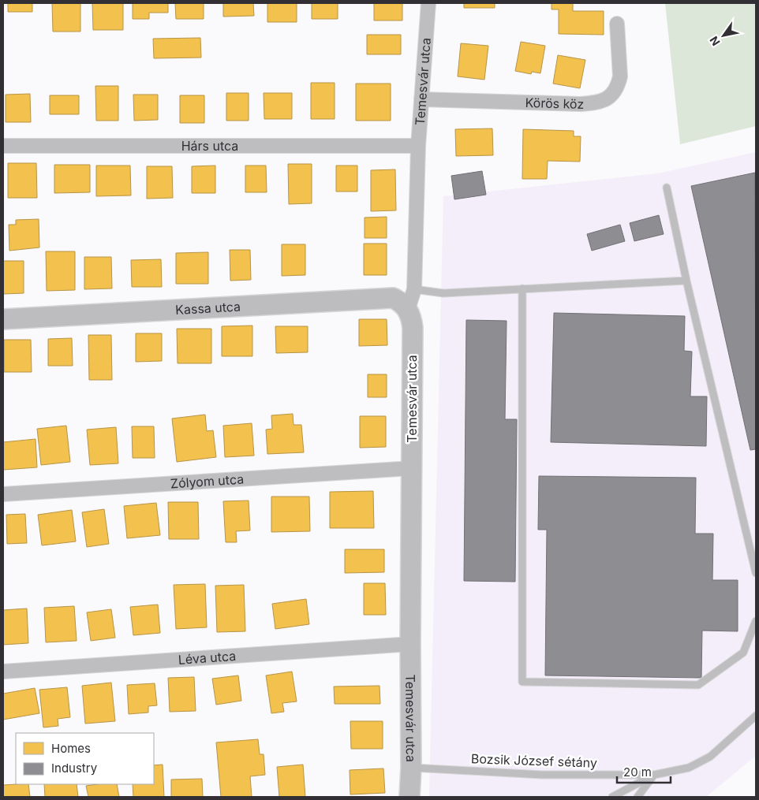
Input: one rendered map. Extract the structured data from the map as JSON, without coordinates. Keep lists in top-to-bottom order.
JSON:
{
  "streets": {
    "street": [
      "Temesvár utca",
      "Körös köz",
      "Hárs utca",
      "Kassa utca",
      "Zólyom utca",
      "Léva utca"
    ],
    "lane": ["Bozsik József sétány"]
  },
  "crossings": [
    ["Temesvár utca", "Körös köz"],
    ["Temesvár utca", "Hárs utca"],
    ["Temesvár utca", "Kassa utca"],
    ["Temesvár utca", "Zólyom utca"],
    ["Temesvár utca", "Léva utca"],
    ["Temesvár utca", "Bozsik József sétány"]
  ],
  "legend": ["Homes", "Industry"],
  "scale_bar": "20 m",
  "north": "bottom left"
}
